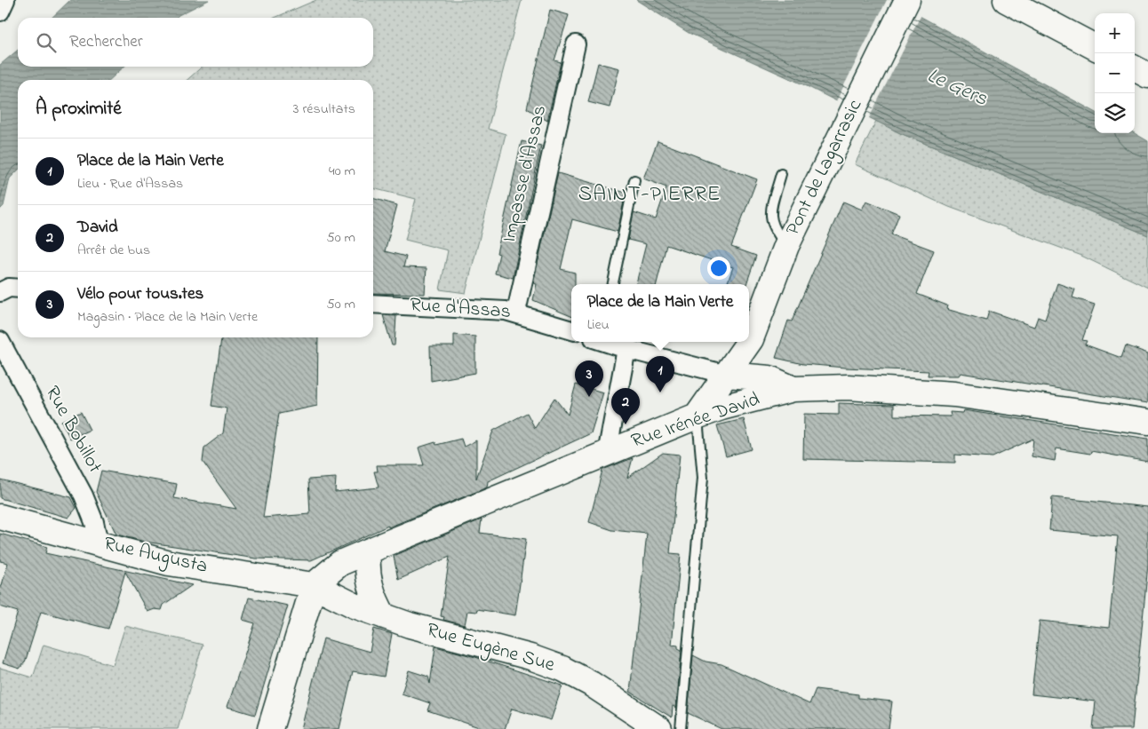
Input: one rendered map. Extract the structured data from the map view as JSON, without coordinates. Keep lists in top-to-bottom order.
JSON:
{
  "streets": {
    "main road": [
      "Pont de Lagarrasic",
      "Rue Irénée David",
      "Rue Augusta",
      "Rue Eugène Sue"
    ],
    "street": ["Impasse d'Assas", "Rue d'Assas", "Rue Bobillot"]
  },
  "crossings": [
    ["Pont de Lagarrasic", "Rue Irénée David"],
    ["Impasse d'Assas", "Rue d'Assas"],
    ["Rue Irénée David", "Rue Augusta"],
    ["Rue Irénée David", "Rue Eugène Sue"],
    ["Rue Bobillot", "Rue Augusta"],
    ["Rue Augusta", "Rue Eugène Sue"]
  ],
  "districts": ["SAINT-PIERRE"],
  "water": ["Le Gers"],
  "page": {
    "map_buttons": ["+", "−"],
    "search": "Rechercher",
    "heading": ["À proximité", "3 résultats"],
    "list": [
      {
        "mark": "1",
        "name": "Place de la Main Verte",
        "note": "Lieu · Rue d'Assas",
        "value": "40 m"
      },
      {
        "mark": "2",
        "name": "David",
        "note": "Arrêt de bus",
        "value": "50 m"
      },
      {
        "mark": "3",
        "name": "Vélo pour tous.tes",
        "note": "Magasin · Place de la Main Verte",
        "value": "50 m"
      }
    ],
    "popup": ["Place de la Main Verte", "Lieu"],
    "pins": ["1", "3", "2"]
  }
}
